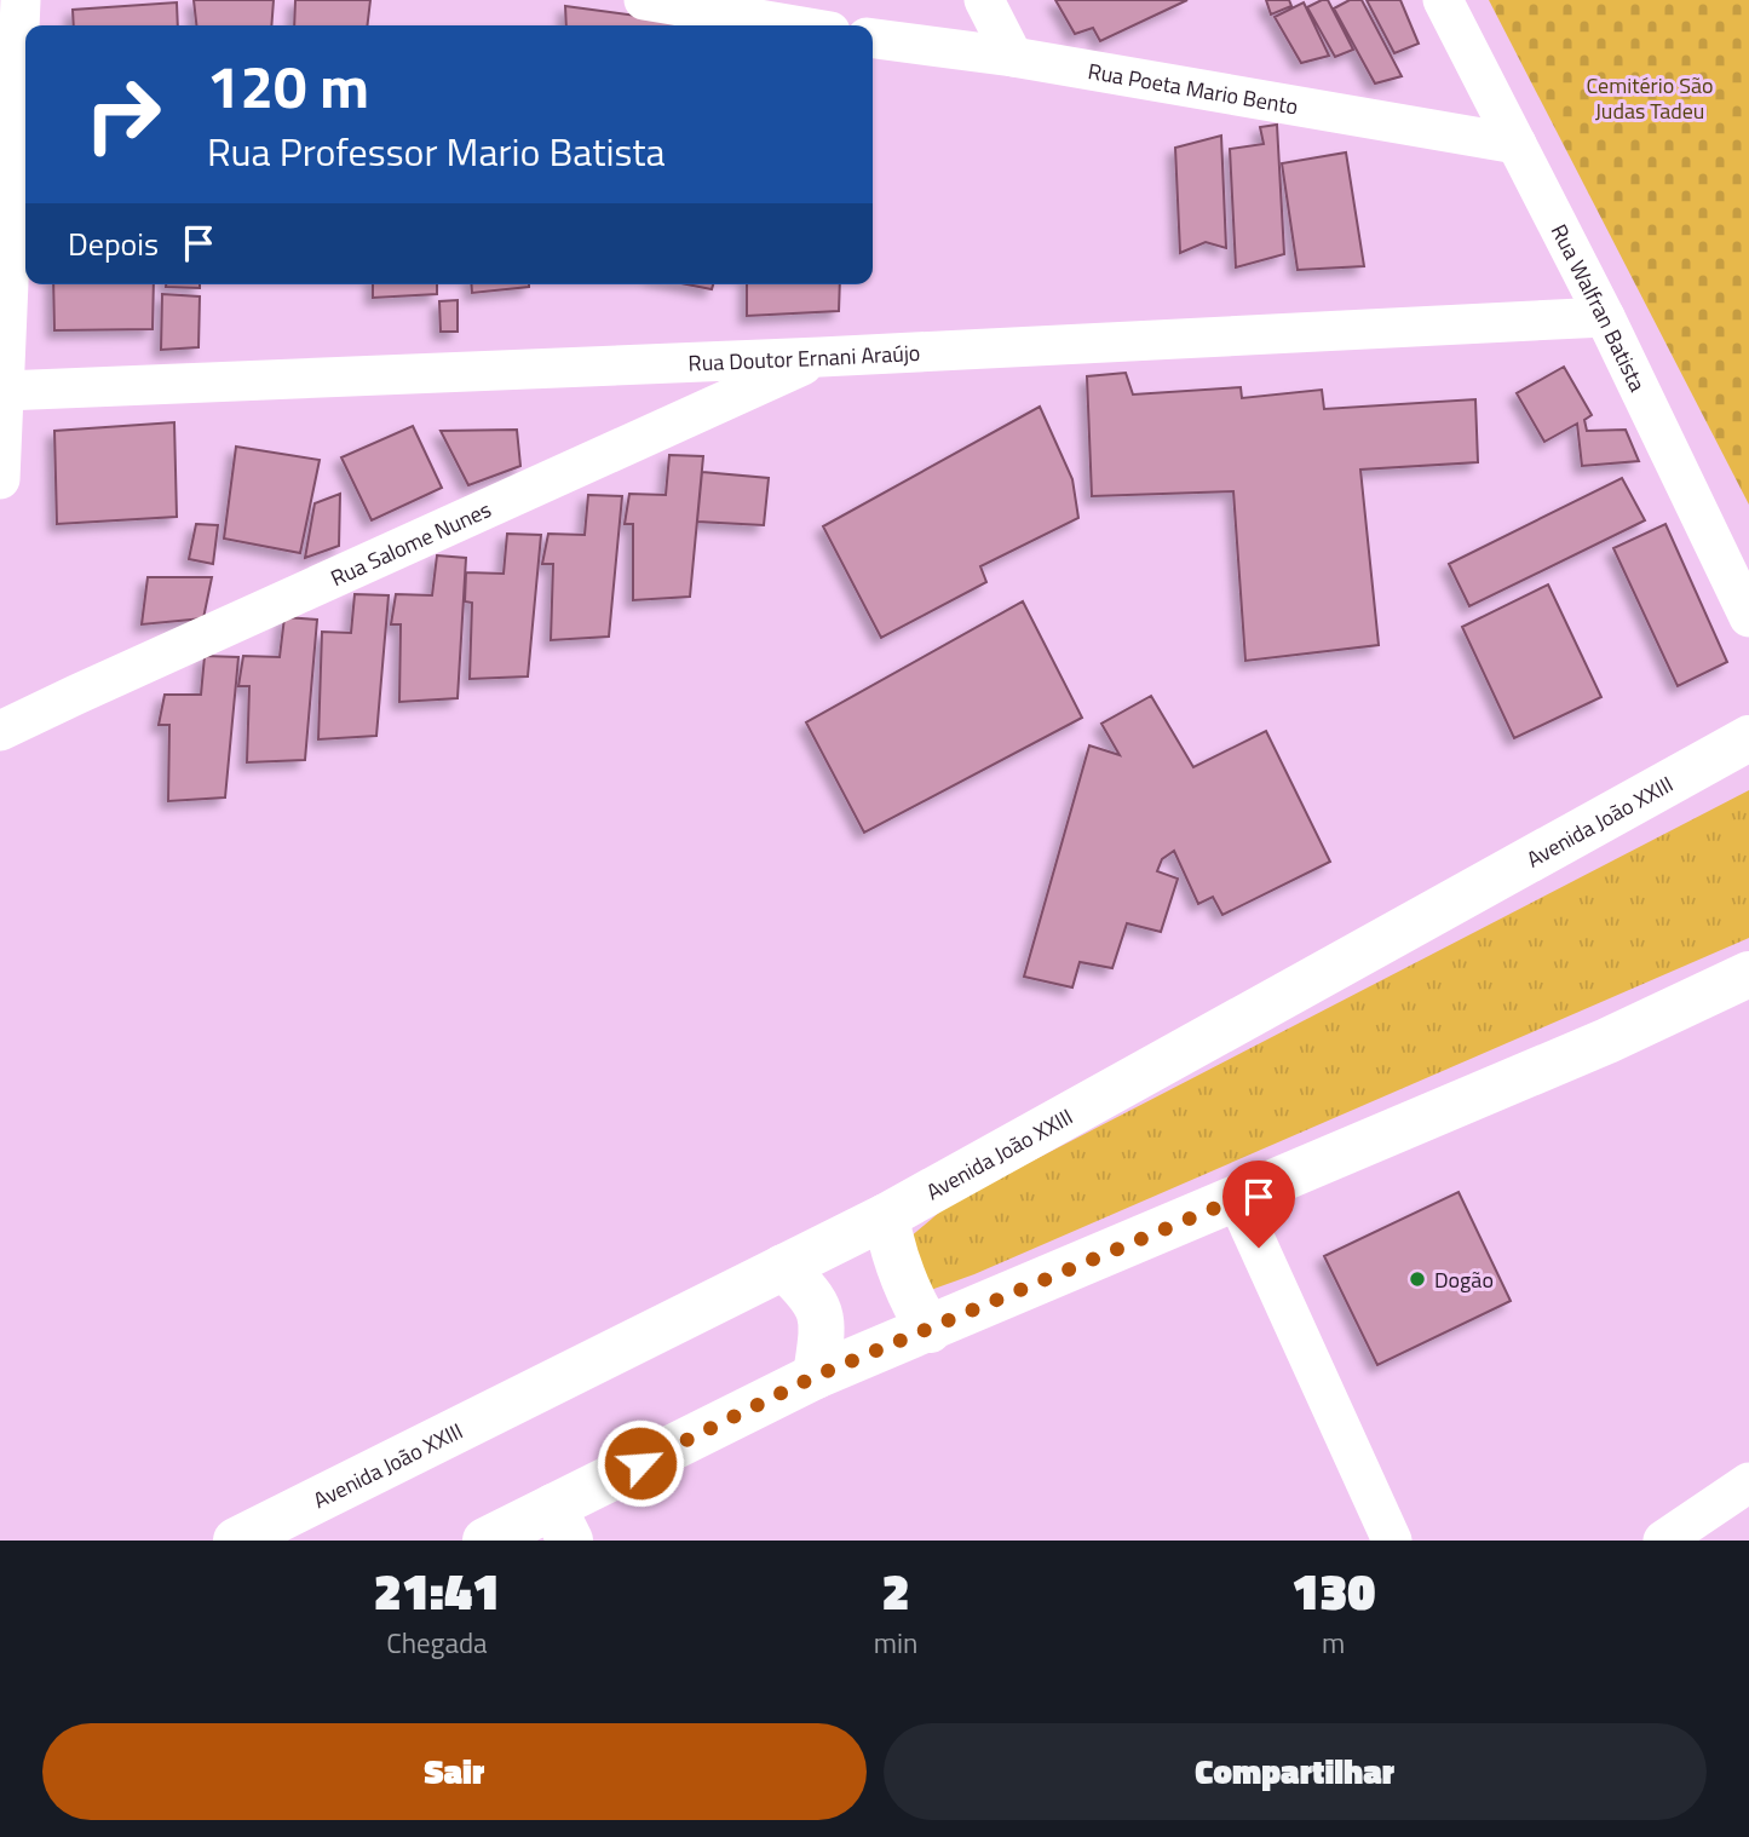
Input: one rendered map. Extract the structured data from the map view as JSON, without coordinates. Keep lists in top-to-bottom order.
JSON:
{
  "streets": {
    "main road": ["Avenida João XXIII"],
    "street": [
      "Rua Poeta Mario Bento",
      "Rua Walfran Batista",
      "Rua Doutor Ernani Araújo",
      "Rua Salome Nunes"
    ]
  },
  "crossings": [
    ["Rua Poeta Mario Bento", "Rua Walfran Batista"],
    ["Rua Walfran Batista", "Rua Doutor Ernani Araújo"],
    ["Rua Doutor Ernani Araújo", "Rua Salome Nunes"]
  ],
  "parks": ["Cemitério São Judas Tadeu"],
  "places": ["Dogão"],
  "page": {
    "turn": ["120 m", "Rua Professor Mario Batista"],
    "then": "Depois",
    "eta": [
      "21:41",
      "Chegada",
      "2",
      "min",
      "130",
      "m"
    ],
    "buttons": ["Sair", "Compartilhar"]
  }
}
